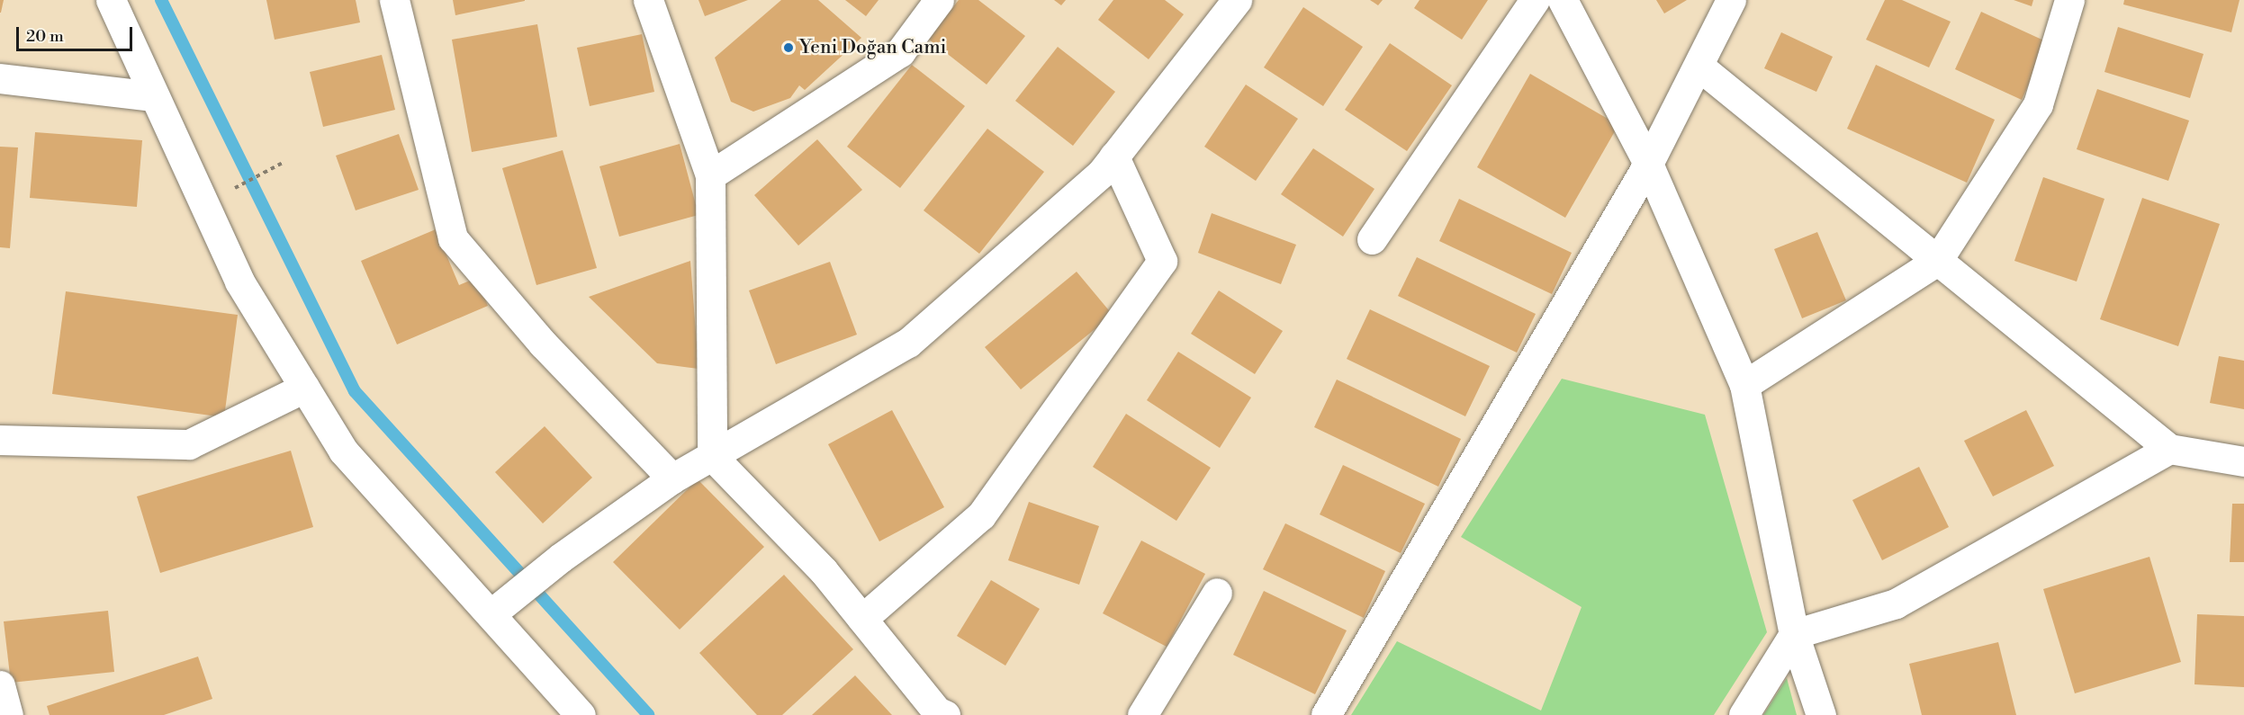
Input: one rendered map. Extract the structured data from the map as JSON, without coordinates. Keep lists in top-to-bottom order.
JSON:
{
  "places": ["Yeni Doğan Cami"],
  "scale_bar": "20 m"
}
